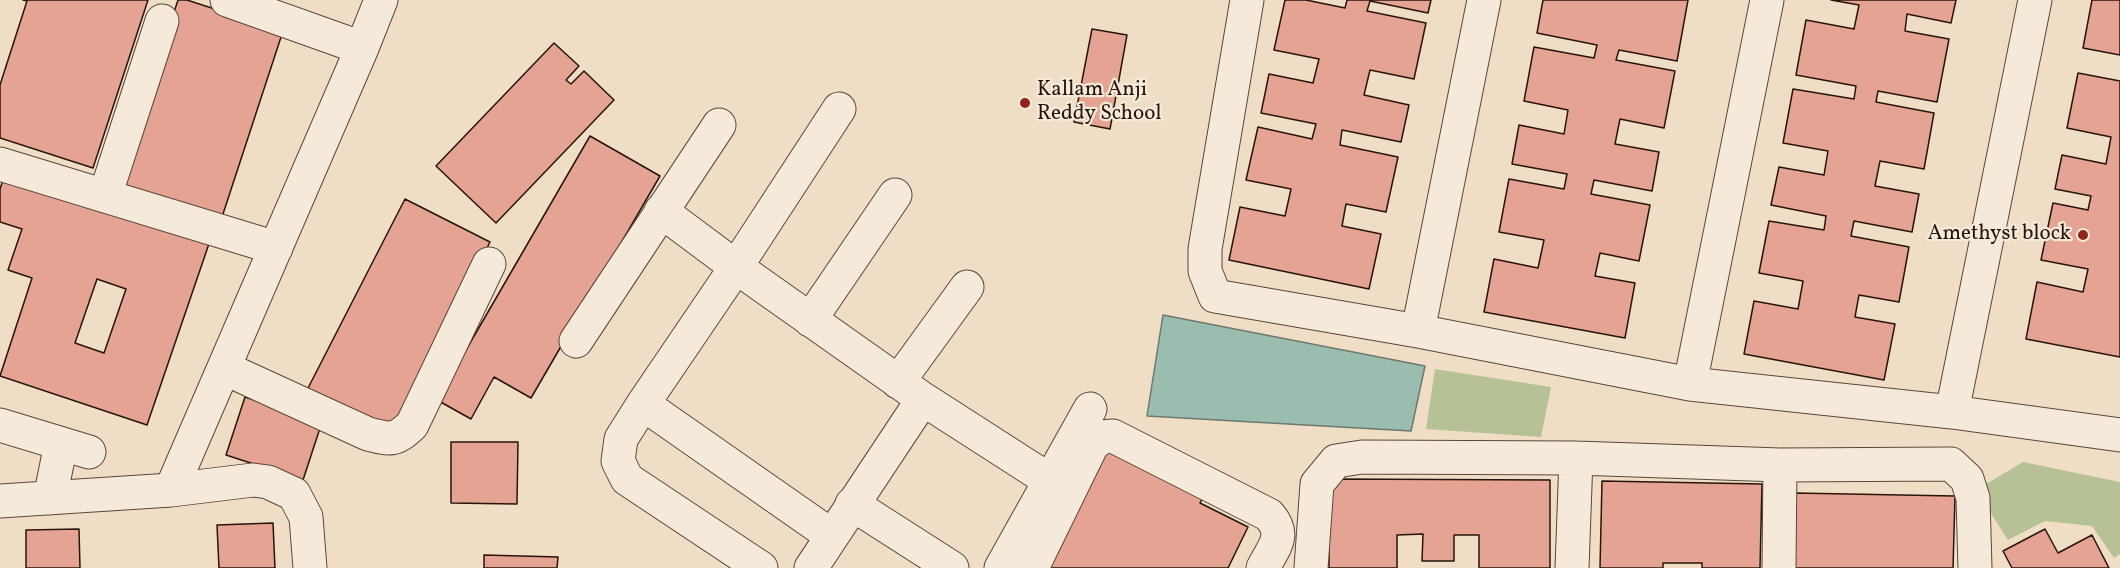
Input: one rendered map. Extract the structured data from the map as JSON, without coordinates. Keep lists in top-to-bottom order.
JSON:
{
  "places": ["Kallam Anji Reddy School", "Amethyst block"]
}
